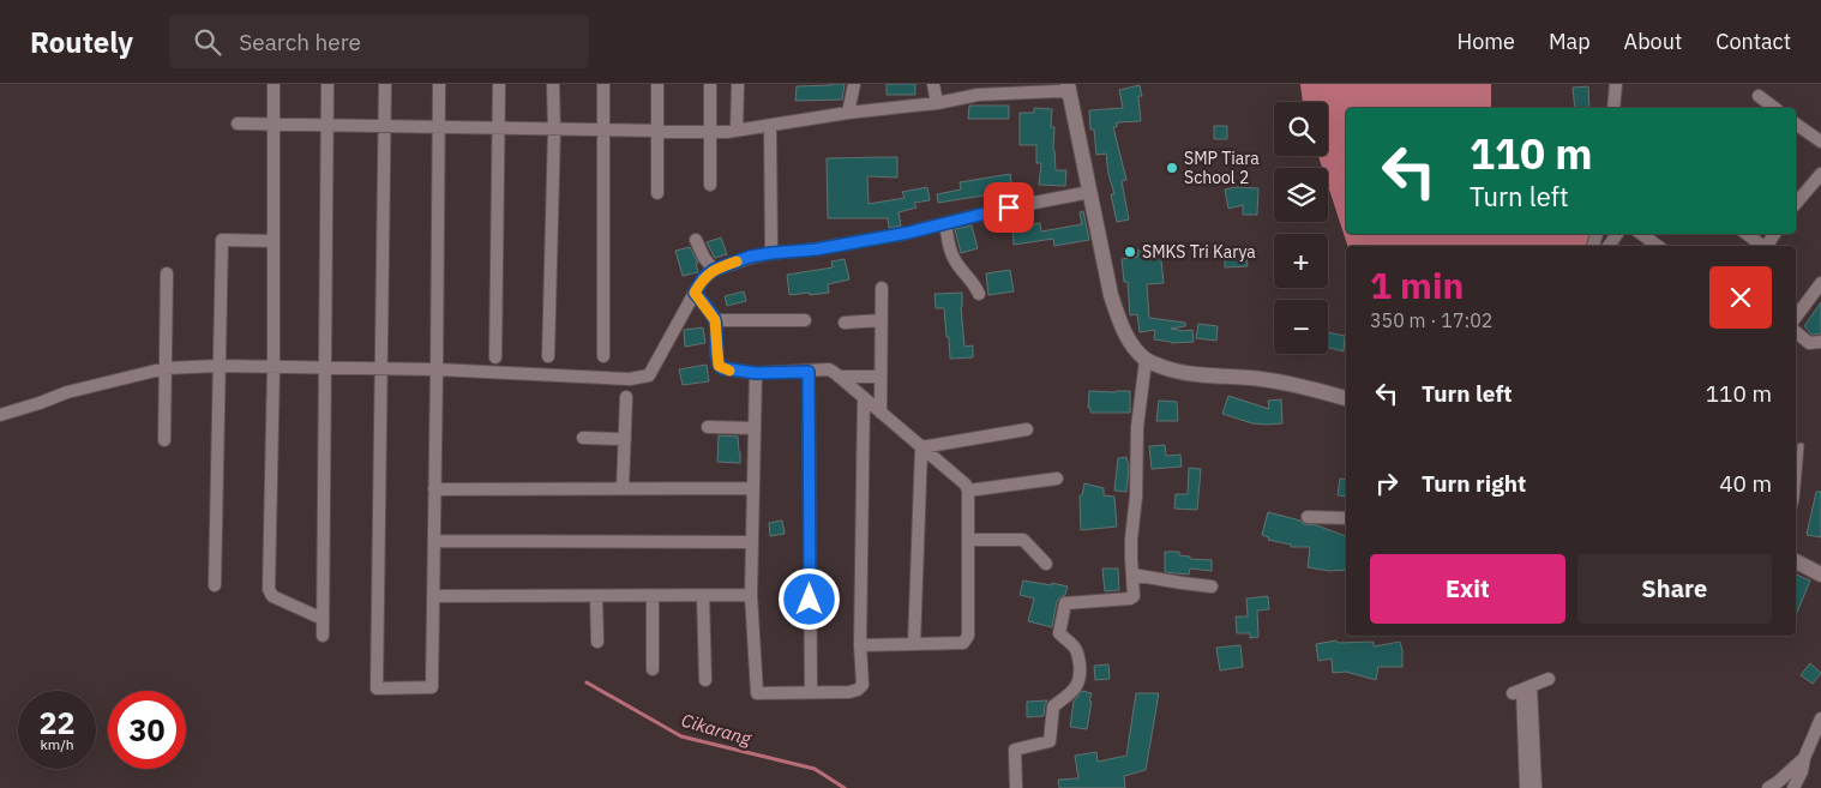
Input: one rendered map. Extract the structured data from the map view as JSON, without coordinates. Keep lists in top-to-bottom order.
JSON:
{
  "water": ["Cikarang"],
  "places": ["SMP Tiara School 2", "SMKS Tri Karya"],
  "page": {
    "header": "Routely",
    "search": "Search here",
    "nav": [
      "Home",
      "Map",
      "About",
      "Contact"
    ],
    "map_buttons": ["+", "−"],
    "turn": ["110 m", "Turn left"],
    "heading": ["1 min", "350 m · 17:02"],
    "list": [
      {
        "name": "Turn left",
        "value": "110 m"
      },
      {
        "name": "Turn right",
        "value": "40 m"
      }
    ],
    "buttons": ["Exit", "Share"],
    "speed": "22 km/h",
    "limit": "30"
  }
}
